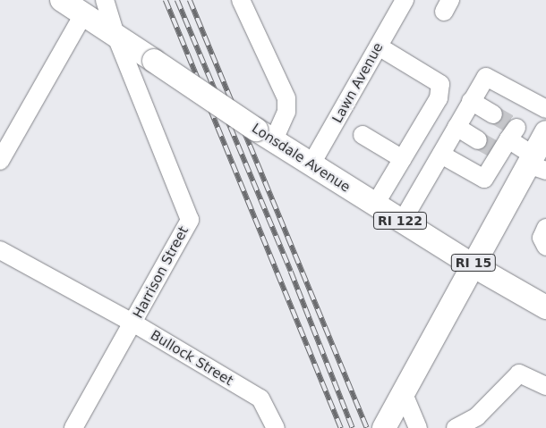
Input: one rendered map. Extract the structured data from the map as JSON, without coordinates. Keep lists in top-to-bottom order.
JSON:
{
  "streets": {
    "main road": ["Lonsdale Avenue", "RI 122", "RI 15"],
    "street": ["Lawn Avenue", "Harrison Street", "Bullock Street"]
  },
  "crossings": [
    ["Lawn Avenue", "Lonsdale Avenue"],
    ["Lonsdale Avenue", "RI 15"],
    ["Lonsdale Avenue", "Harrison Street"],
    ["Harrison Street", "Bullock Street"]
  ]
}
